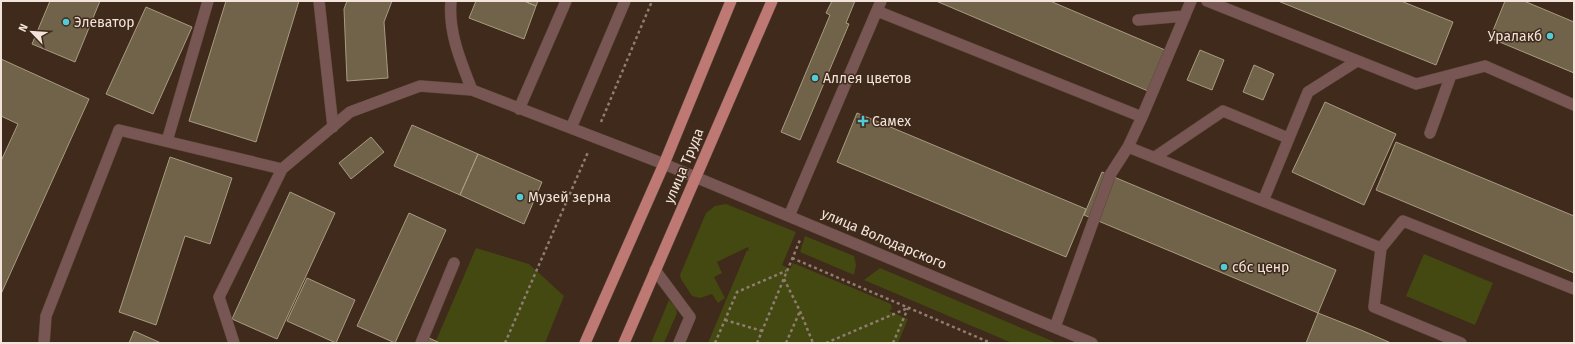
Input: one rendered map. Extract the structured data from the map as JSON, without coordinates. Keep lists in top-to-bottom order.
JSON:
{
  "streets": {
    "main road": ["улица Труда"],
    "street": ["улица Володарского"]
  },
  "crossings": [
    ["улица Труда", "улица Володарского"]
  ],
  "places": {
    "other": [
      "Элеватор",
      "Уралакб",
      "Аллея цветов",
      "Музей зерна",
      "сбс ценр"
    ],
    "health": ["Самех"]
  },
  "north": "top left"
}
